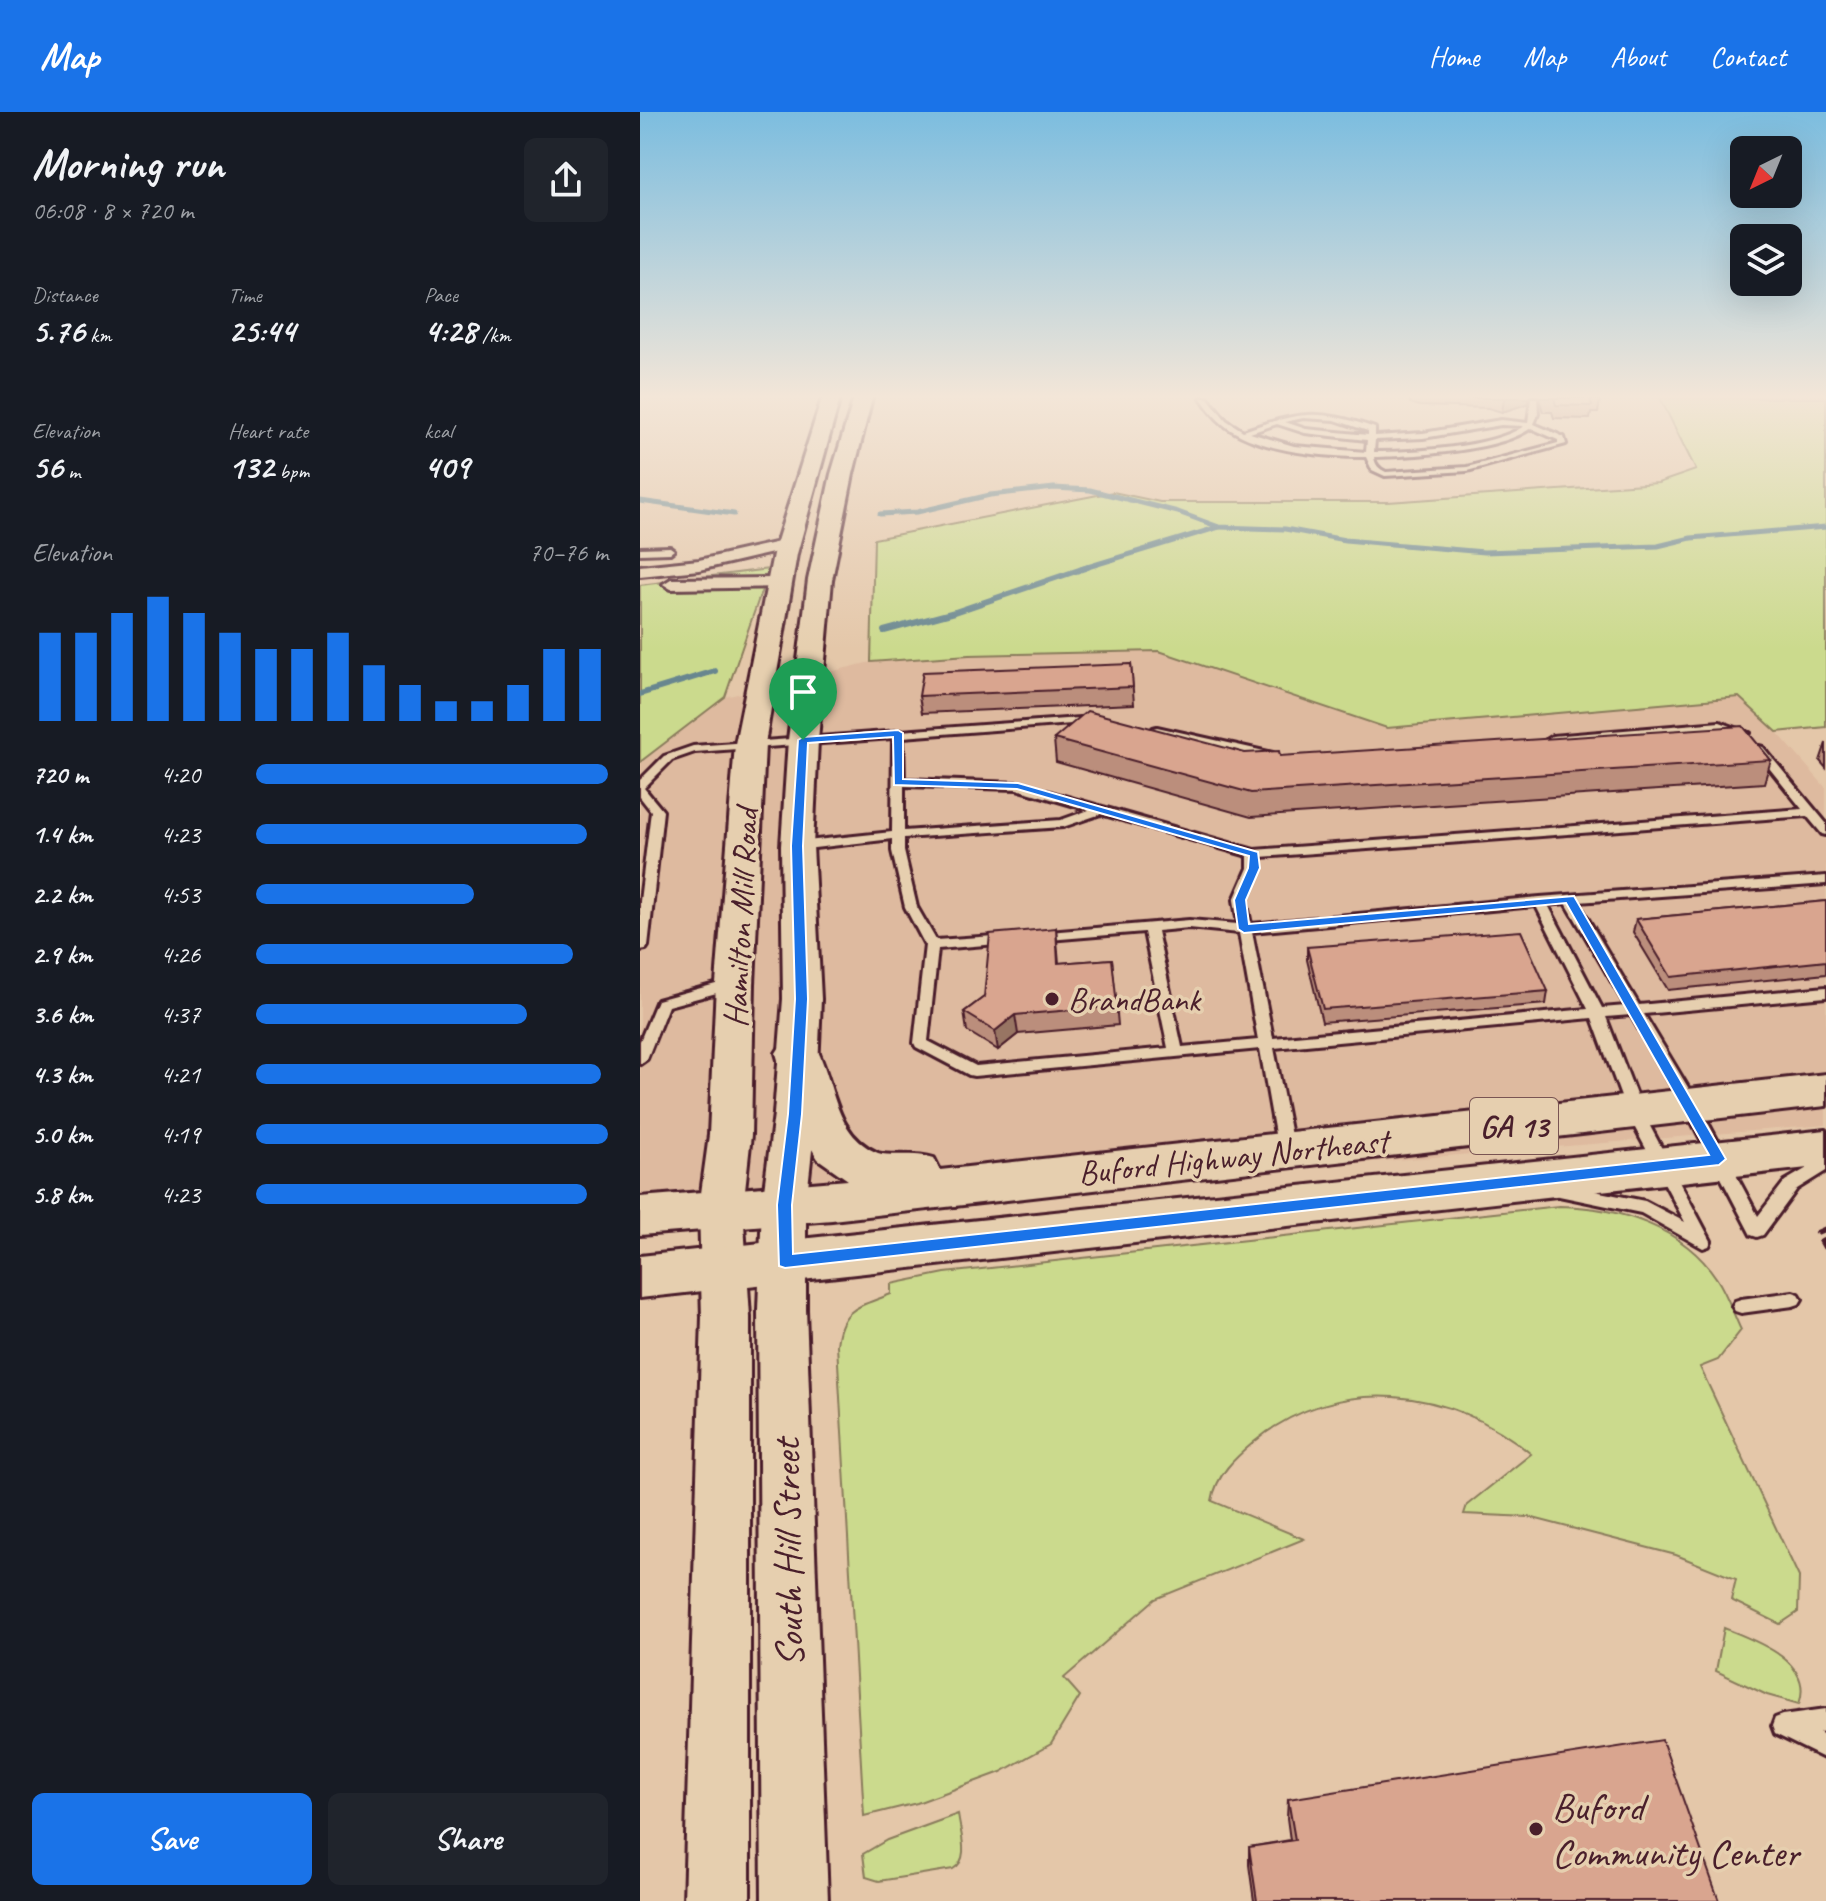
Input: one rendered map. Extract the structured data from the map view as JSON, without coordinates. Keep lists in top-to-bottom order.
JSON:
{
  "streets": {
    "main road": [
      "Hamilton Mill Road",
      "GA 13",
      "Buford Highway Northeast",
      "South Hill Street"
    ]
  },
  "crossings": [
    ["Hamilton Mill Road", "Buford Highway Northeast"],
    ["Hamilton Mill Road", "South Hill Street"],
    ["Buford Highway Northeast", "South Hill Street"]
  ],
  "places": ["BrandBank", "Buford Community Center"],
  "north": "bottom left",
  "page": {
    "header": "Map",
    "nav": [
      "Home",
      "Map",
      "About",
      "Contact"
    ],
    "heading": ["Morning run", "06:08 · 8 × 720 m"],
    "stats": [
      ["Distance", "5.76 km"],
      ["Time", "25:44"],
      ["Pace", "4:28 /km"],
      ["Elevation", "56 m"],
      ["Heart rate", "132 bpm"],
      ["kcal", "409"]
    ],
    "chart": ["Elevation", "70–76 m"],
    "list": [
      {
        "name": "720 m",
        "note": "4:20"
      },
      {
        "name": "1.4 km",
        "note": "4:23"
      },
      {
        "name": "2.2 km",
        "note": "4:53"
      },
      {
        "name": "2.9 km",
        "note": "4:26"
      },
      {
        "name": "3.6 km",
        "note": "4:37"
      },
      {
        "name": "4.3 km",
        "note": "4:21"
      },
      {
        "name": "5.0 km",
        "note": "4:19"
      },
      {
        "name": "5.8 km",
        "note": "4:23"
      }
    ],
    "buttons": ["Save", "Share"]
  }
}
